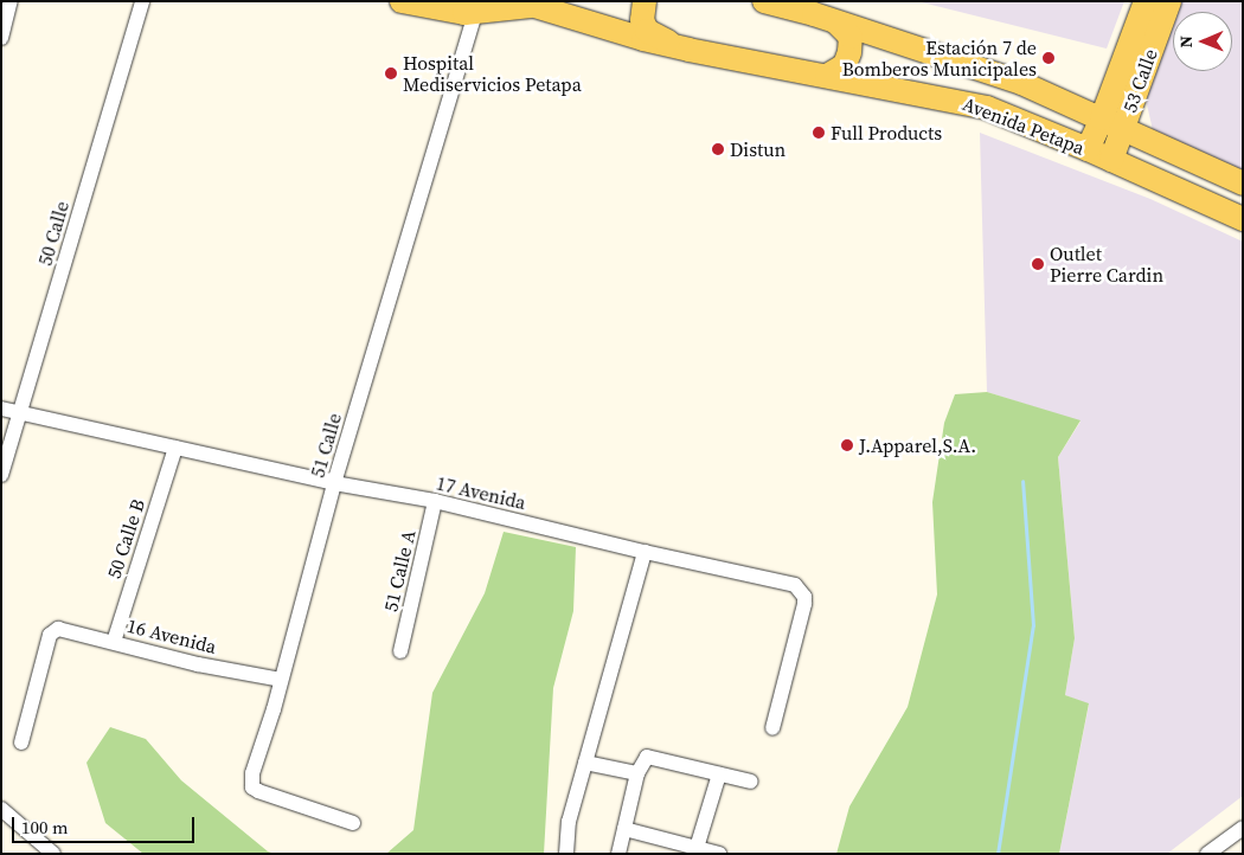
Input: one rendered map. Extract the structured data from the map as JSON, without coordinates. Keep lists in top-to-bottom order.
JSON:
{
  "streets": {
    "main road": ["53 Calle", "Avenida Petapa"],
    "street": [
      "50 Calle",
      "51 Calle",
      "17 Avenida",
      "50 Calle B",
      "51 Calle A",
      "16 Avenida"
    ]
  },
  "crossings": [
    ["53 Calle", "Avenida Petapa"],
    ["50 Calle", "17 Avenida"],
    ["51 Calle", "17 Avenida"],
    ["51 Calle", "16 Avenida"],
    ["17 Avenida", "50 Calle B"],
    ["17 Avenida", "51 Calle A"],
    ["50 Calle B", "16 Avenida"]
  ],
  "places": [
    "Estación 7 de Bomberos Municipales",
    "Hospital Mediservicios Petapa",
    "Full Products",
    "Distun",
    "Outlet Pierre Cardin",
    "J.Apparel,S.A."
  ],
  "scale_bar": "100 m",
  "north": "left"
}
